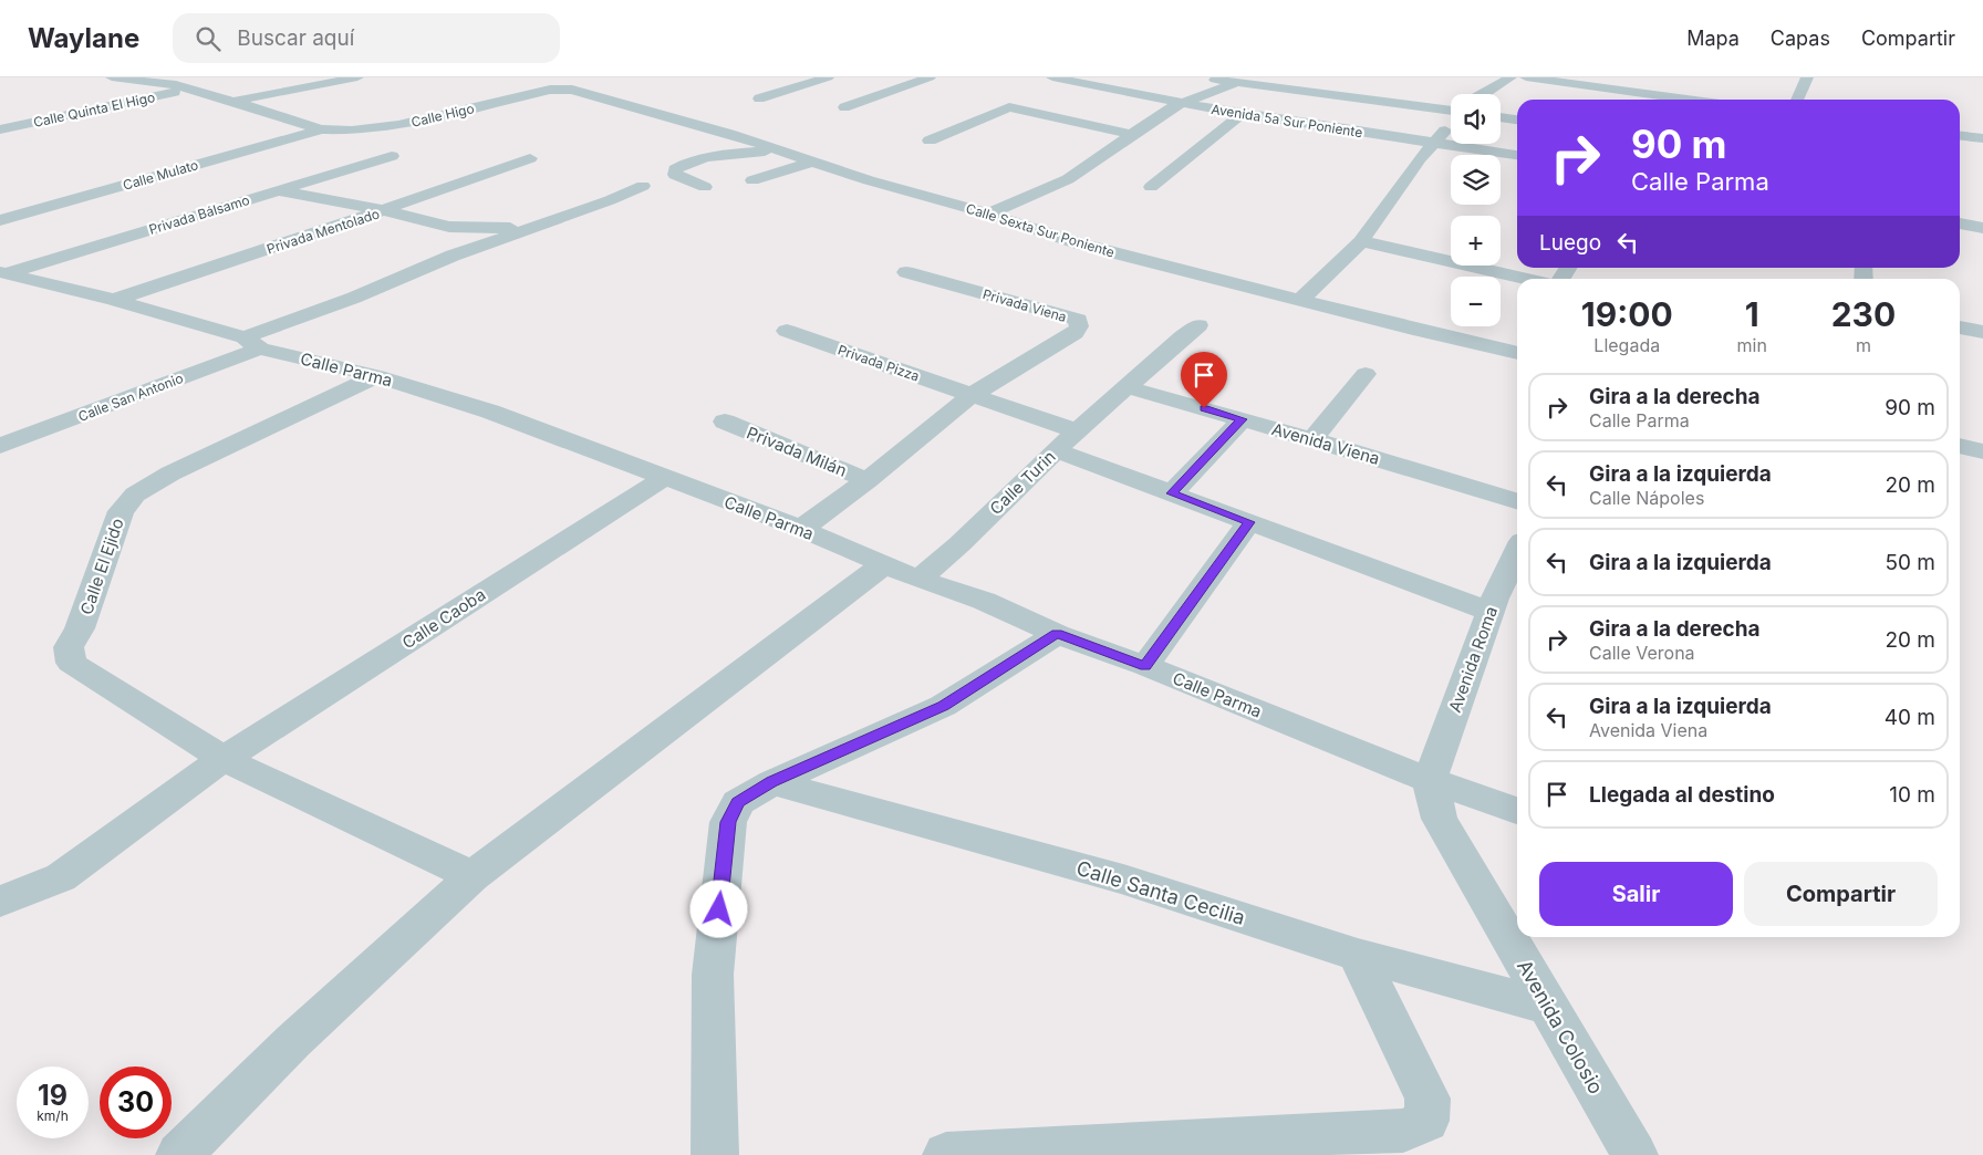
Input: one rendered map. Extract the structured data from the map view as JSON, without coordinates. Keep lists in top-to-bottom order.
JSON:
{
  "streets": {
    "street": [
      "Calle Quinta El Higo",
      "Calle Higo",
      "Avenida 5a Sur Poniente",
      "Calle Mulato",
      "Privada Bálsamo",
      "Calle Sexta Sur Poniente",
      "Privada Mentolado",
      "Privada Viena",
      "Privada Pizza",
      "Calle Parma",
      "Calle San Antonio",
      "Avenida Viena",
      "Privada Milán",
      "Calle Turin",
      "Calle El Ejido",
      "Calle Caoba",
      "Avenida Roma",
      "Calle Santa Cecilia",
      "Avenida Colosio"
    ]
  },
  "crossings": [
    ["Calle Higo", "Calle Mulato"],
    ["Calle Higo", "Calle Sexta Sur Poniente"],
    ["Privada Bálsamo", "Calle Parma"],
    ["Privada Mentolado", "Calle Parma"],
    ["Privada Viena", "Privada Pizza"],
    ["Privada Pizza", "Calle Turin"],
    ["Calle Parma", "Calle San Antonio"],
    ["Calle Parma", "Calle Turin"],
    ["Calle Parma", "Calle El Ejido"],
    ["Calle Parma", "Calle Caoba"],
    ["Calle Parma", "Avenida Roma"],
    ["Calle Parma", "Avenida Colosio"],
    ["Avenida Viena", "Calle Turin"],
    ["Calle El Ejido", "Calle Caoba"],
    ["Avenida Roma", "Avenida Colosio"],
    ["Calle Santa Cecilia", "Avenida Colosio"]
  ],
  "page": {
    "header": "Waylane",
    "search": "Buscar aquí",
    "nav": ["Mapa", "Capas", "Compartir"],
    "map_buttons": ["+", "−"],
    "turn": ["90 m", "Calle Parma"],
    "then": "Luego",
    "eta": [
      "19:00",
      "Llegada",
      "1",
      "min",
      "230",
      "m"
    ],
    "list": [
      {
        "name": "Gira a la derecha",
        "note": "Calle Parma",
        "value": "90 m"
      },
      {
        "name": "Gira a la izquierda",
        "note": "Calle Nápoles",
        "value": "20 m"
      },
      {
        "name": "Gira a la izquierda",
        "value": "50 m"
      },
      {
        "name": "Gira a la derecha",
        "note": "Calle Verona",
        "value": "20 m"
      },
      {
        "name": "Gira a la izquierda",
        "note": "Avenida Viena",
        "value": "40 m"
      },
      {
        "name": "Llegada al destino",
        "value": "10 m"
      }
    ],
    "buttons": ["Salir", "Compartir"],
    "speed": "19 km/h",
    "limit": "30"
  }
}
